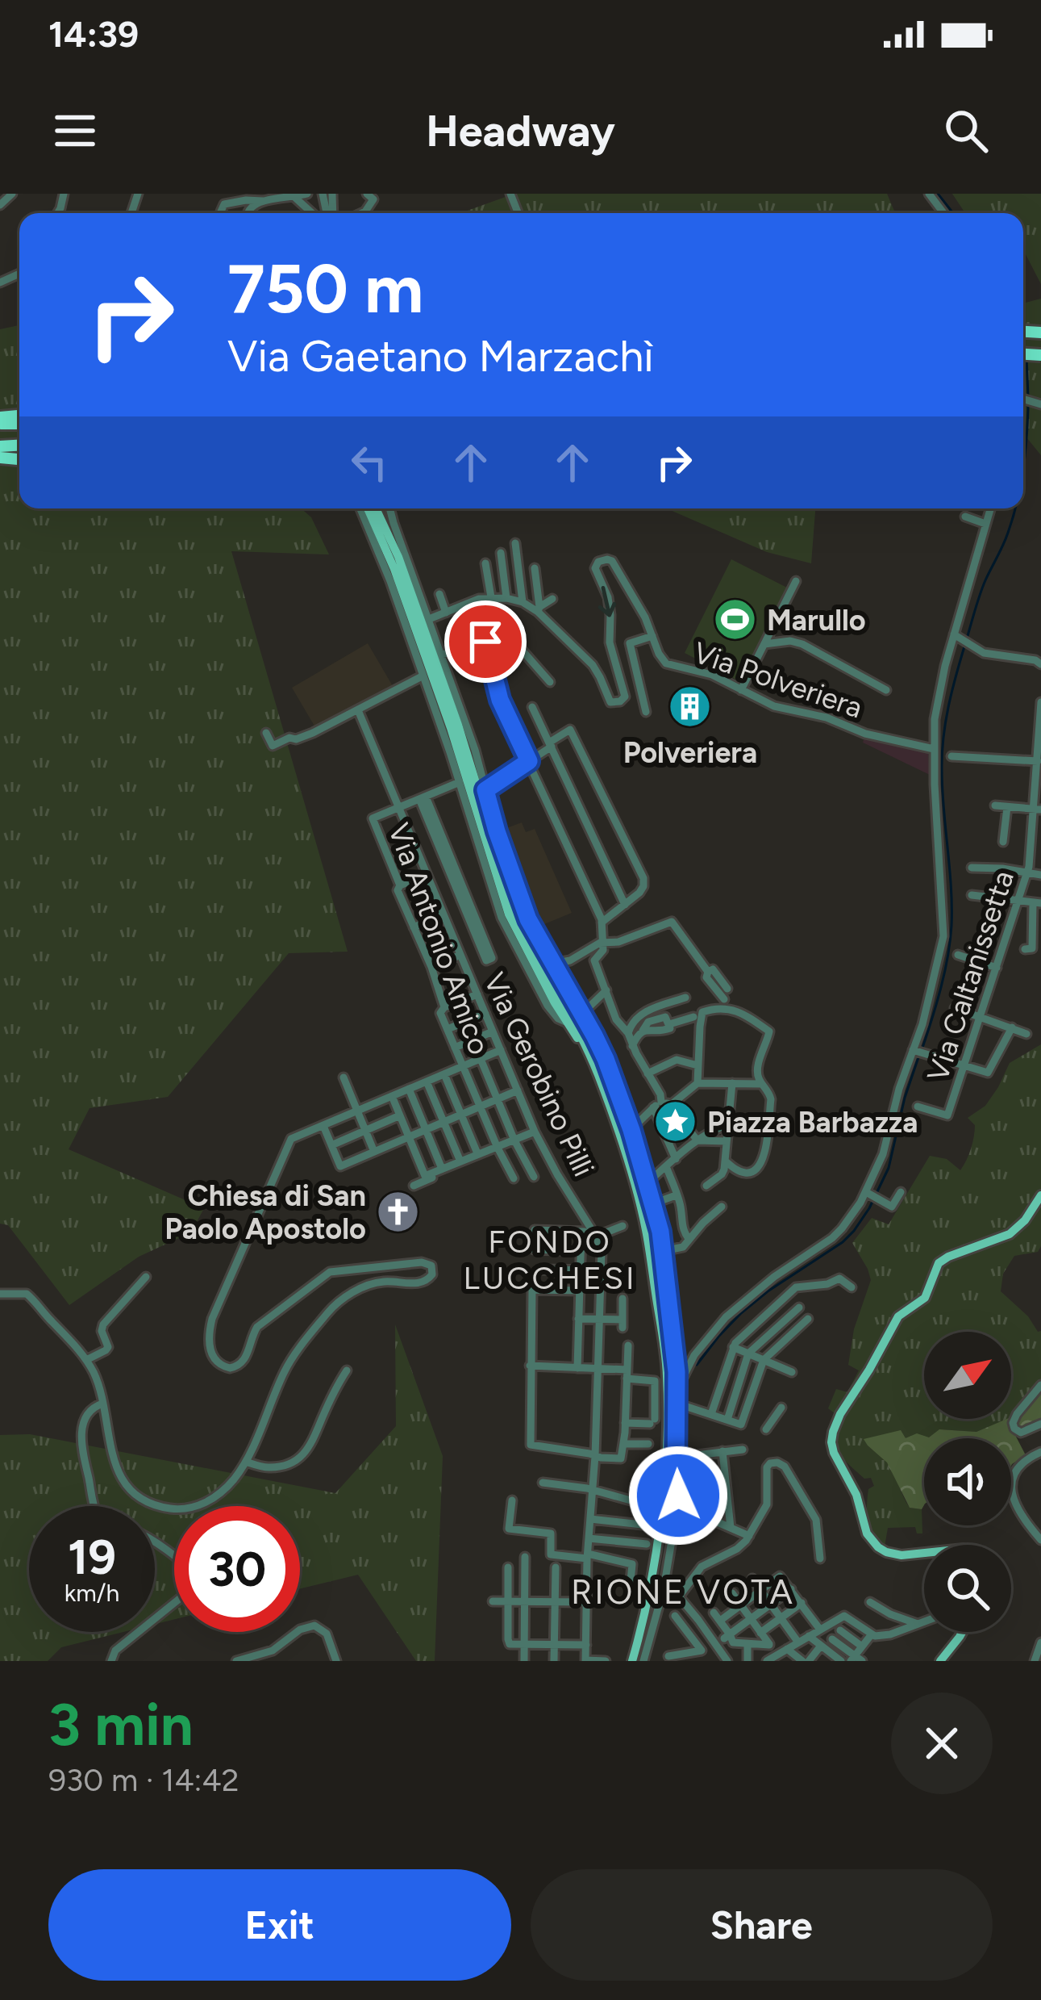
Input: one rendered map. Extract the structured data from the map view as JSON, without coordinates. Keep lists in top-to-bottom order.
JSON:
{
  "streets": {
    "street": [
      "Via Polveriera",
      "Via Antonio Amico",
      "Via Caltanissetta",
      "Via Gerobino Pilli"
    ]
  },
  "crossings": [
    ["Via Antonio Amico", "Via Gerobino Pilli"]
  ],
  "districts": ["FONDO LUCCHESI", "RIONE VOTA"],
  "places": {
    "sports": ["Marullo"],
    "building": ["Polveriera"],
    "place": ["Piazza Barbazza"],
    "church": ["Chiesa di San Paolo Apostolo"]
  },
  "north": "top right",
  "page": {
    "status": "14:39",
    "header": "Headway",
    "turn": ["750 m", "Via Gaetano Marzachì"],
    "speed": "19 km/h",
    "limit": "30",
    "heading": ["3 min", "930 m · 14:42"],
    "buttons": ["Exit", "Share"]
  }
}
